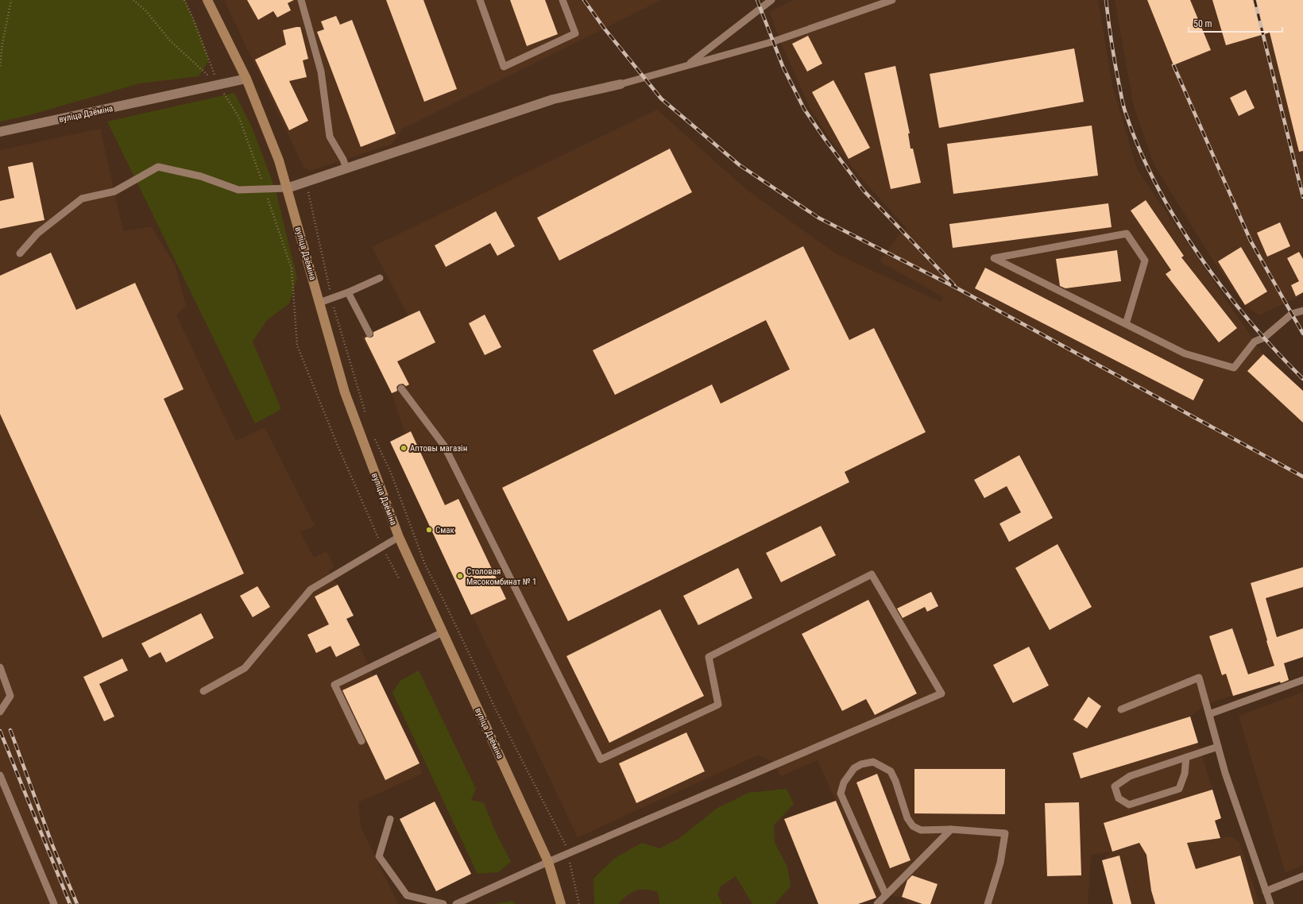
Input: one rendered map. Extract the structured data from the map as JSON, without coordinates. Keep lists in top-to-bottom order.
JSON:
{
  "streets": {
    "main road": ["вуліца Дзёміна"]
  },
  "places": ["Аптовы магазін", "Смак", "Столовая Мясокомбинат № 1"],
  "scale_bar": "50 m"
}
